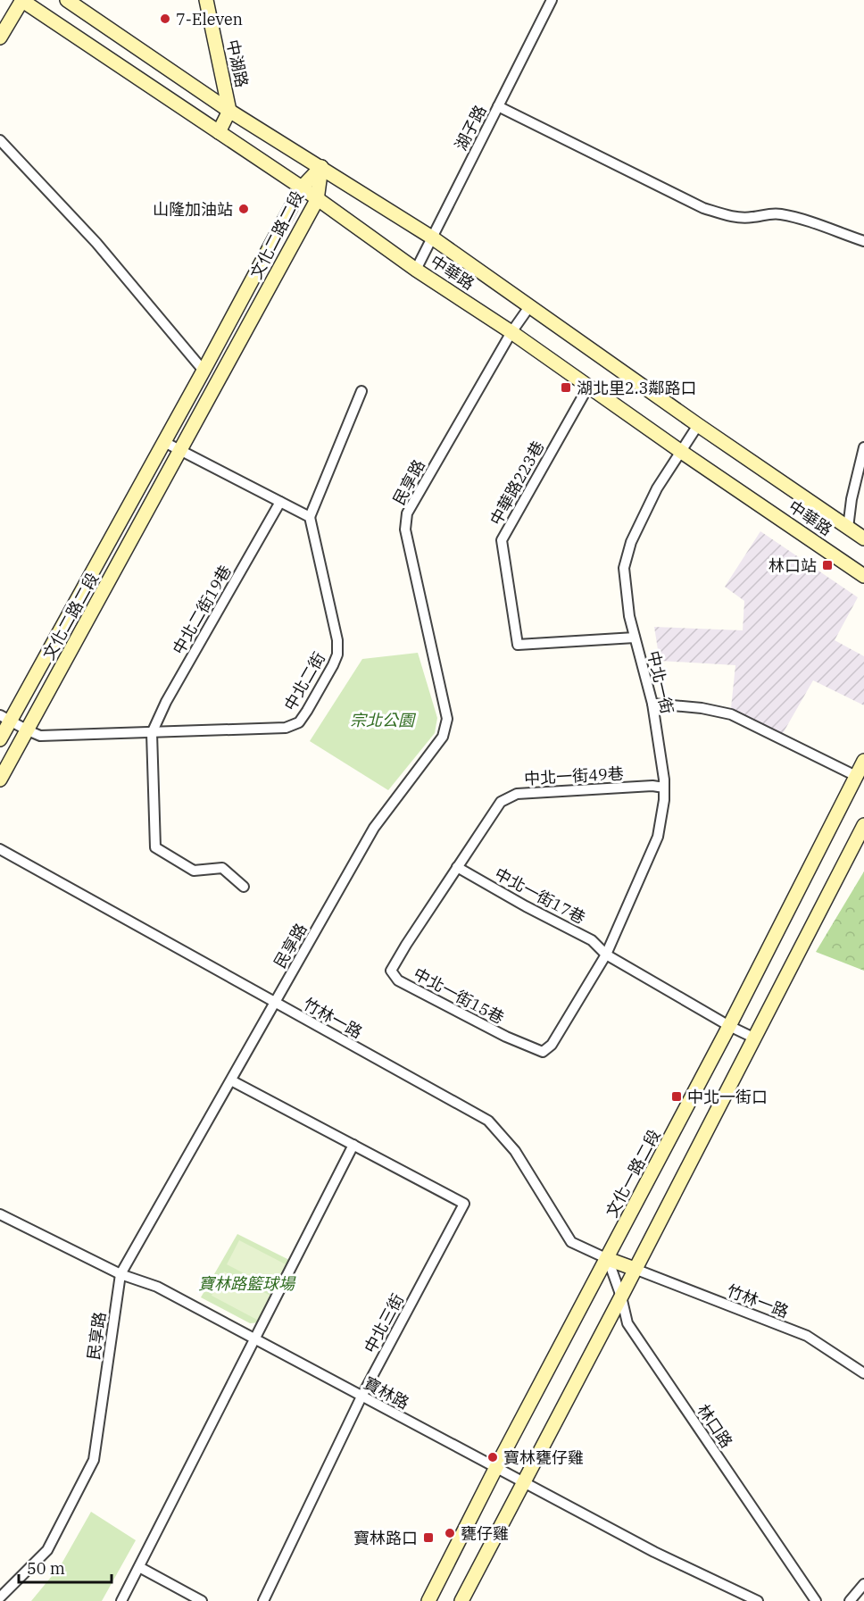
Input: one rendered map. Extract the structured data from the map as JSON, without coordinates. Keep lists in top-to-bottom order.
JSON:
{
  "streets": {
    "main road": [
      "中湖路",
      "文化二路二段",
      "中華路",
      "文化一路二段"
    ],
    "street": [
      "湖子路",
      "民享路",
      "中華路223巷",
      "中北二街19巷",
      "中北二街",
      "中北一街",
      "中北一街49巷",
      "中北一街17巷",
      "中北一街15巷",
      "竹林一路",
      "中北三街",
      "寶林路",
      "林口路"
    ]
  },
  "crossings": [
    ["中湖路", "中華路"],
    ["湖子路", "中華路"],
    ["文化二路二段", "中華路"],
    ["文化二路二段", "中北二街"],
    ["中華路", "民享路"],
    ["中華路", "中華路223巷"],
    ["中華路", "中北一街"],
    ["民享路", "竹林一路"],
    ["民享路", "中北三街"],
    ["民享路", "寶林路"],
    ["中華路223巷", "中北一街"],
    ["中北二街19巷", "中北二街"],
    ["中北一街", "中北一街49巷"],
    ["中北一街", "中北一街17巷"],
    ["中北一街", "中北一街15巷"],
    ["中北一街49巷", "中北一街17巷"],
    ["中北一街49巷", "中北一街15巷"],
    ["中北一街17巷", "中北一街15巷"],
    ["竹林一路", "文化一路二段"],
    ["竹林一路", "林口路"],
    ["文化一路二段", "寶林路"],
    ["文化一路二段", "林口路"],
    ["中北三街", "寶林路"]
  ],
  "parks": ["宗北公園", "寶林路籃球場"],
  "places": {
    "other": [
      "7-Eleven",
      "山隆加油站",
      "寶林甕仔雞",
      "甕仔雞"
    ],
    "transit": [
      "湖北里2.3鄰路口",
      "林口站",
      "中北一街口",
      "寶林路口"
    ]
  },
  "scale_bar": "50 m"
}
